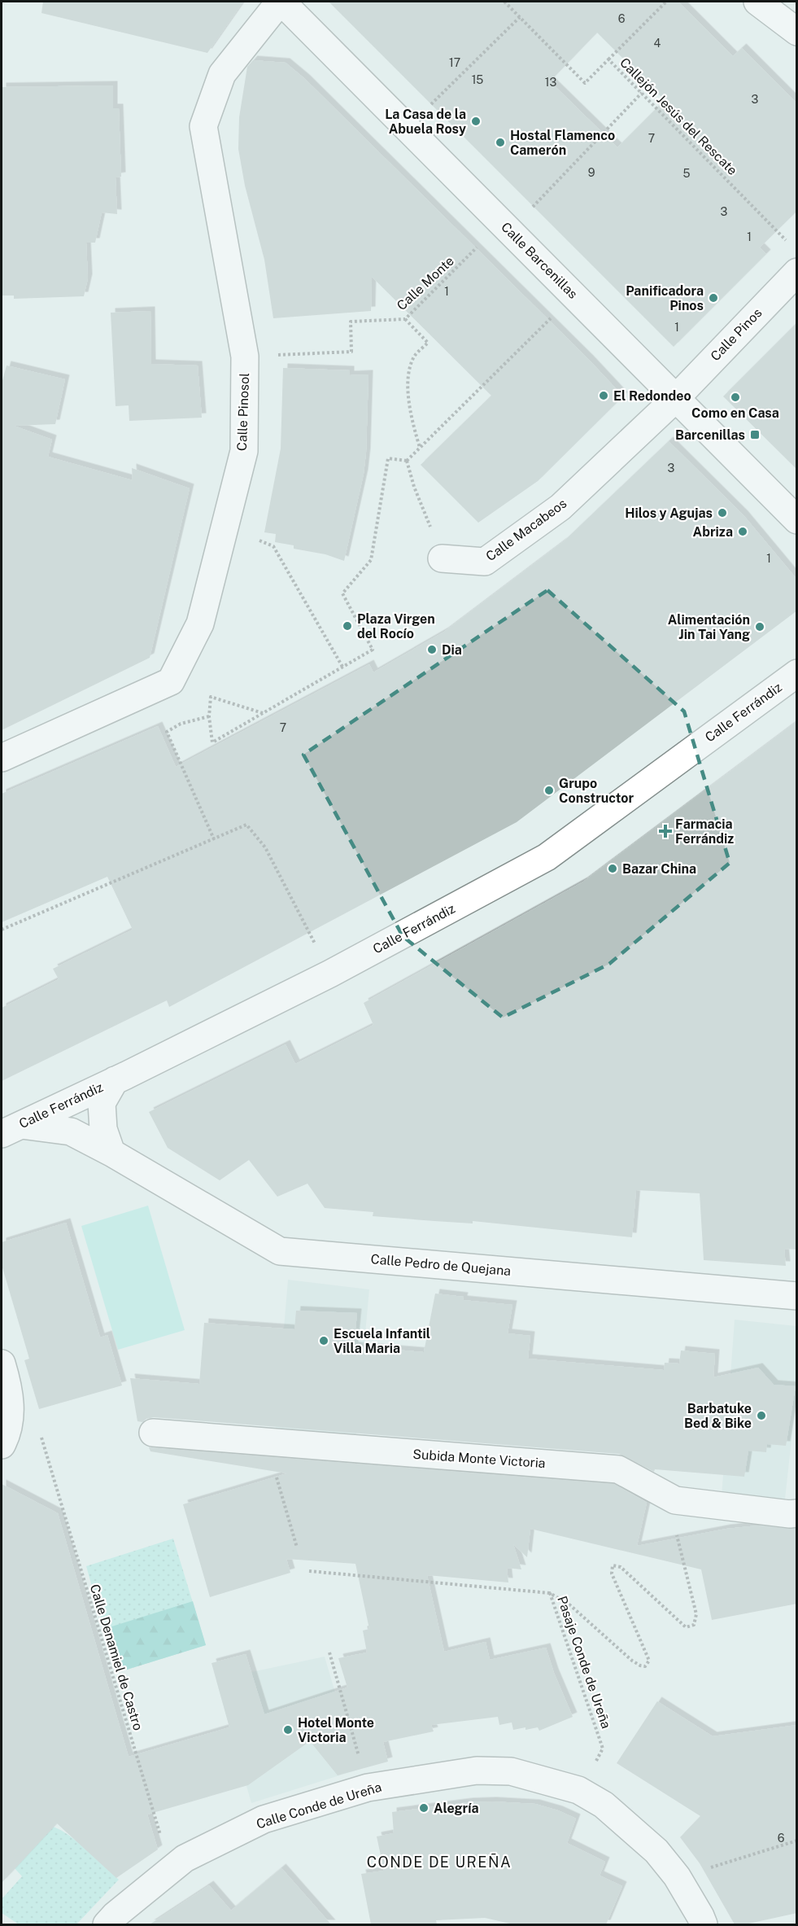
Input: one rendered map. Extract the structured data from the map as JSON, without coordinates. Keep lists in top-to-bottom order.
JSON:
{
  "streets": {
    "street": [
      "Calle Barcenillas",
      "Calle Pinos",
      "Calle Pinosol",
      "Calle Macabeos",
      "Calle Ferrándiz",
      "Calle Pedro de Quejana",
      "Subida Monte Victoria",
      "Calle Conde de Ureña"
    ],
    "path": [
      "Callejón Jesús del Rescate",
      "Calle Monte",
      "Calle Denamiel de Castro",
      "Pasaje Conde de Ureña"
    ]
  },
  "crossings": [
    ["Callejón Jesús del Rescate", "Calle Monte"],
    ["Calle Barcenillas", "Calle Monte"],
    ["Calle Barcenillas", "Calle Pinos"],
    ["Calle Barcenillas", "Calle Pinosol"],
    ["Calle Barcenillas", "Calle Macabeos"],
    ["Calle Pinos", "Calle Macabeos"],
    ["Calle Ferrándiz", "Calle Pedro de Quejana"]
  ],
  "districts": ["CONDE DE UREÑA"],
  "places": {
    "other": [
      "La Casa de la Abuela Rosy",
      "Hostal Flamenco Camerón",
      "Panificadora Pinos",
      "El Redondeo",
      "Como en Casa",
      "Hilos y Agujas",
      "Abriza",
      "Plaza Virgen del Rocío",
      "Alimentación Jin Tai Yang",
      "Dia",
      "Grupo Constructor",
      "Bazar China",
      "Escuela Infantil Villa Maria",
      "Barbatuke Bed & Bike",
      "Hotel Monte Victoria",
      "Alegría"
    ],
    "transit": ["Barcenillas"],
    "health": ["Farmacia Ferrándiz"]
  },
  "house_numbers": [
    "6",
    "4",
    "17",
    "15",
    "13",
    "3",
    "7",
    "9",
    "5",
    "3",
    "1",
    "1",
    "1",
    "3",
    "1",
    "7",
    "6"
  ]
}
